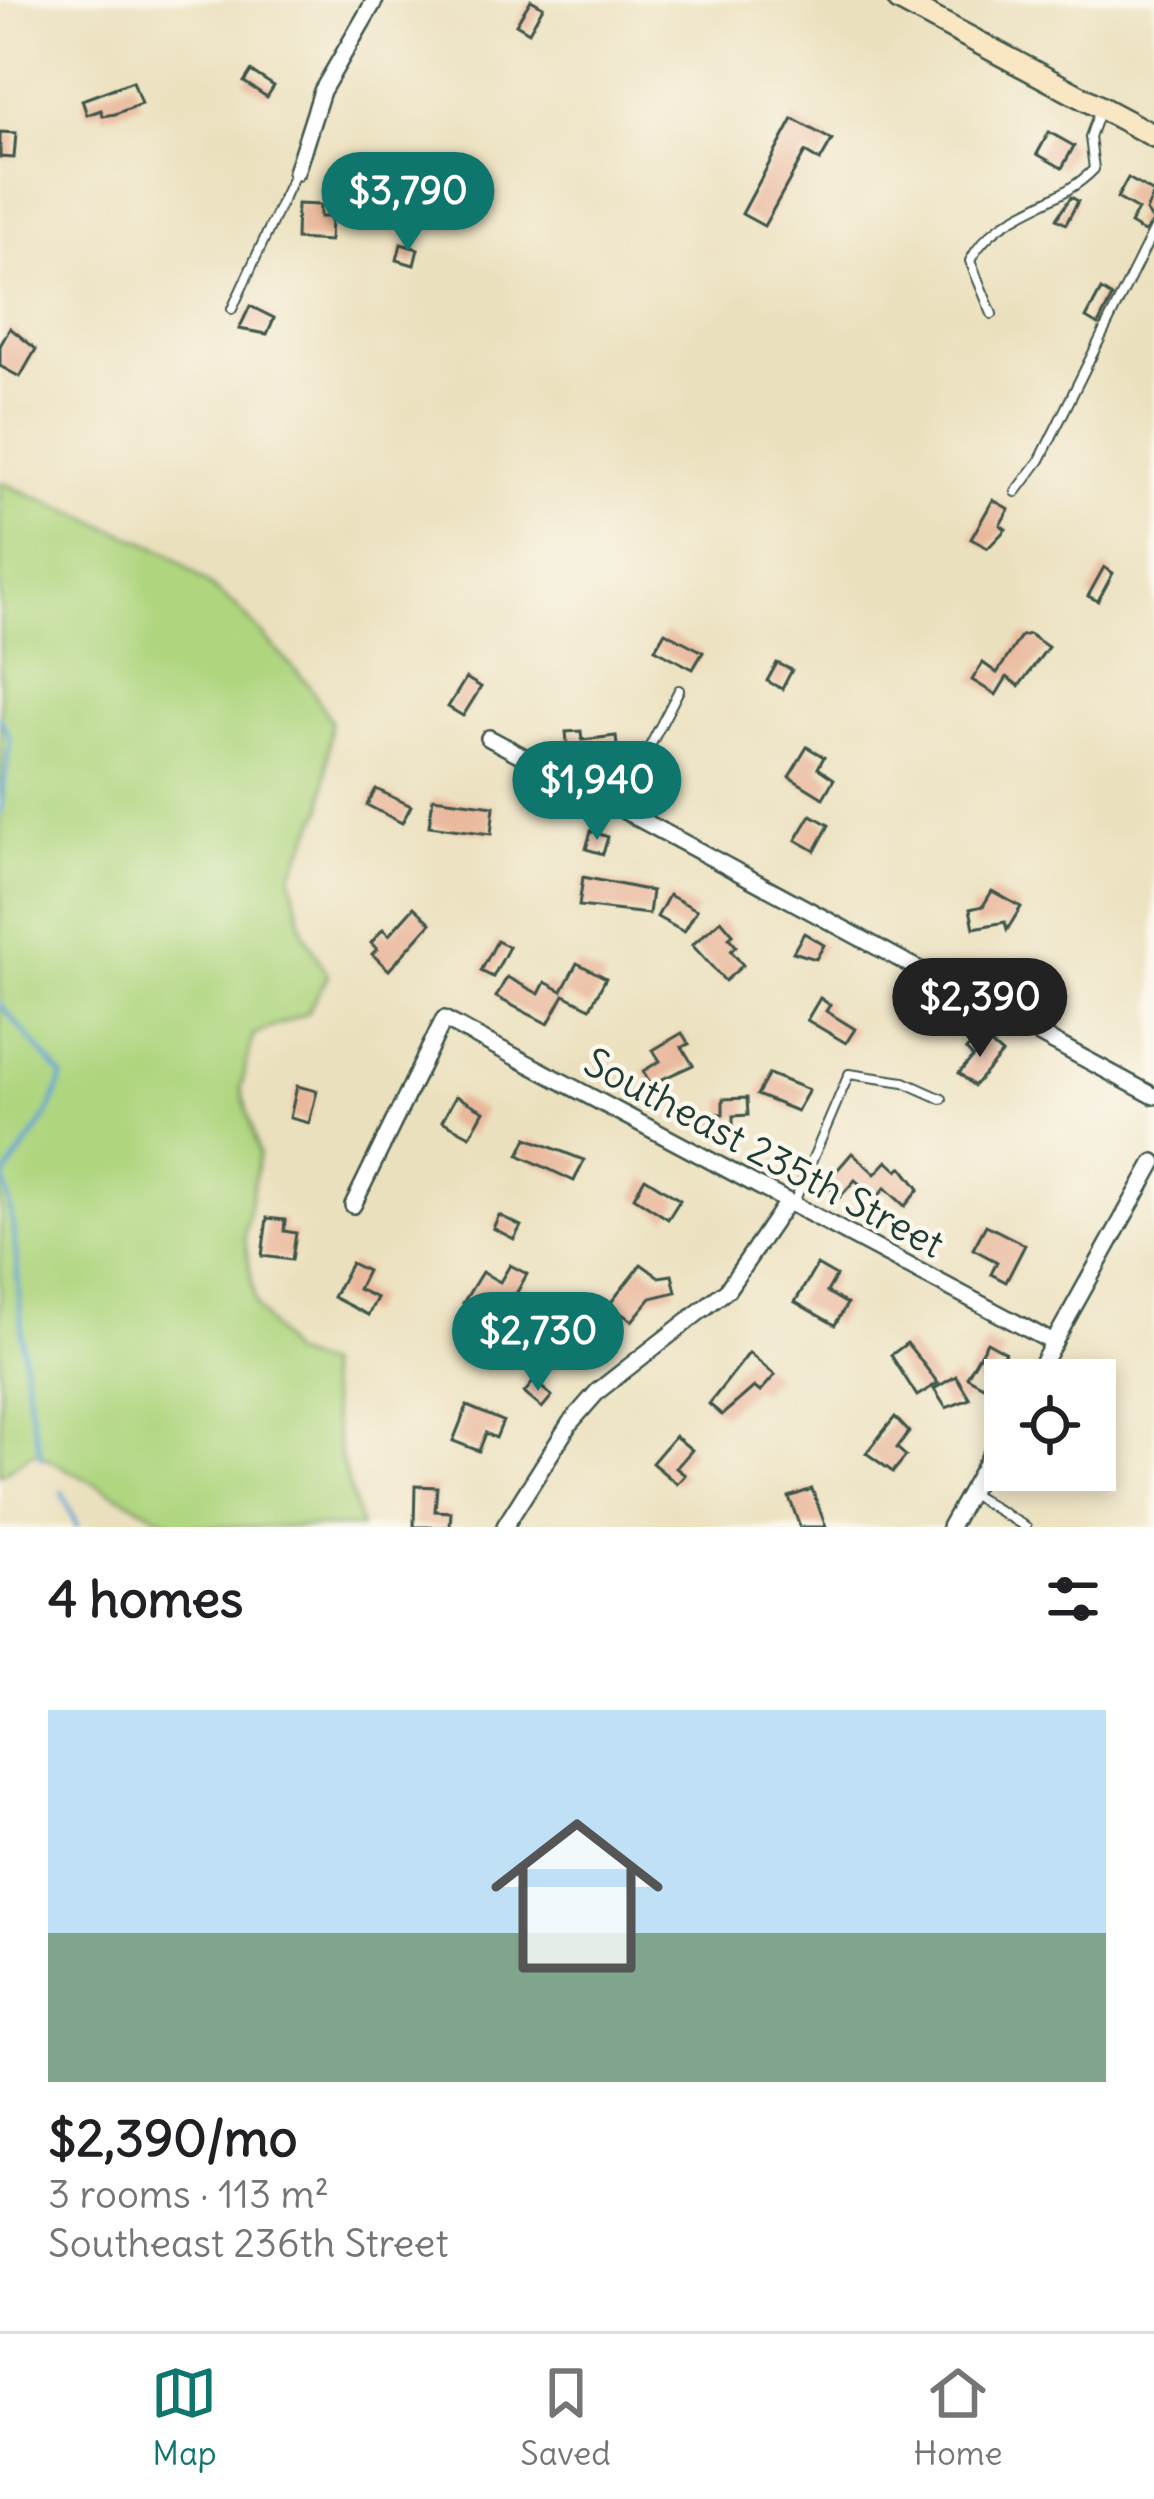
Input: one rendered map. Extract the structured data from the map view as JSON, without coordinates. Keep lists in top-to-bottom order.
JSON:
{
  "streets": {
    "street": ["Southeast 235th Street"]
  },
  "page": {
    "price": [
      "$3,790",
      "$1,940",
      "$2,390",
      "$2,730"
    ],
    "heading": "4 homes",
    "list": [
      {
        "name": "$2,390/mo",
        "note": "3 rooms · 113 m² · Southeast 236th Street"
      }
    ],
    "tabs": ["Map", "Saved", "Home"]
  }
}
